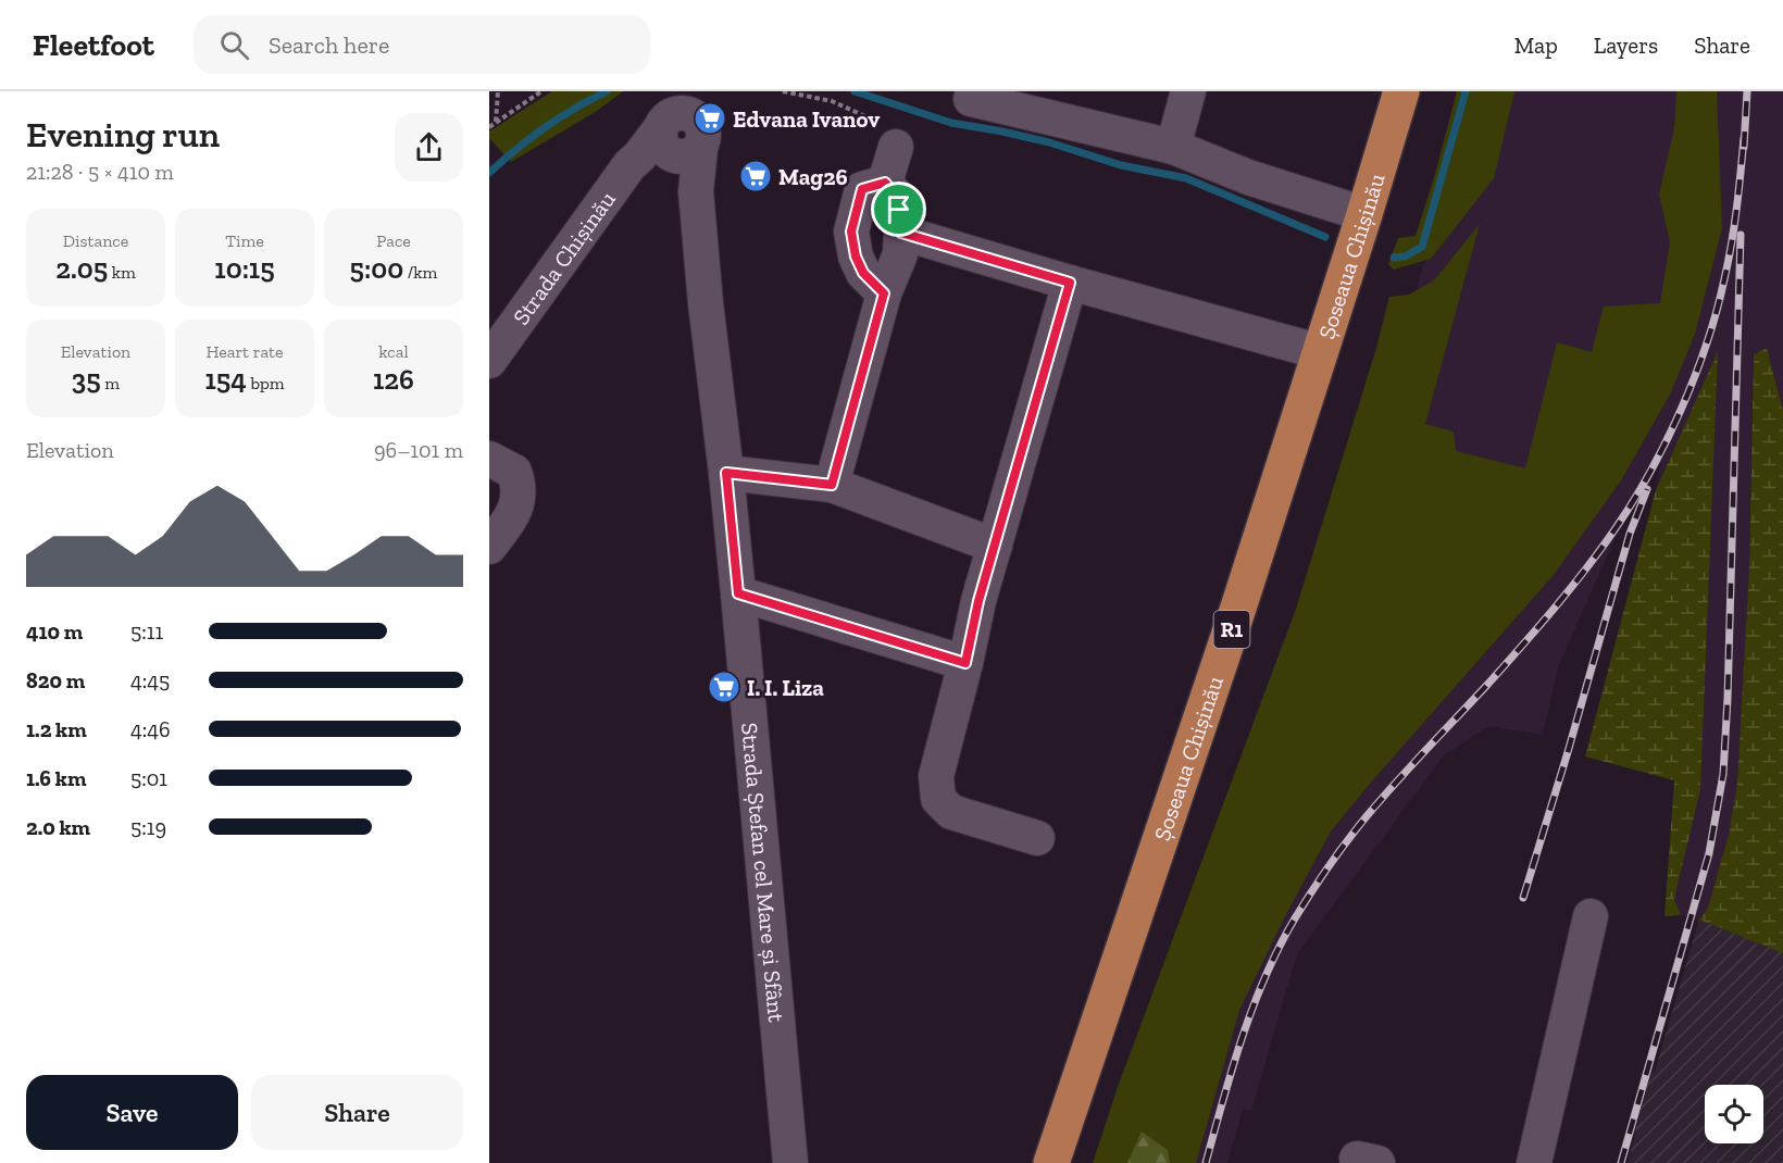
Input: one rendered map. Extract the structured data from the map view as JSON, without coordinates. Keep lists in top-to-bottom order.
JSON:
{
  "streets": {
    "highway": ["Șoseaua Chișinău", "R1"],
    "street": ["Strada Chișinău", "Strada Ștefan cel Mare și Sfânt"]
  },
  "crossings": [
    ["Strada Chișinău", "Strada Ștefan cel Mare și Sfânt"]
  ],
  "places": {
    "supermarket": ["Edvana Ivanov", "Mag26", "I. I. Liza"]
  },
  "page": {
    "header": "Fleetfoot",
    "search": "Search here",
    "nav": ["Map", "Layers", "Share"],
    "heading": ["Evening run", "21:28 · 5 × 410 m"],
    "stats": [
      ["Distance", "2.05 km"],
      ["Time", "10:15"],
      ["Pace", "5:00 /km"],
      ["Elevation", "35 m"],
      ["Heart rate", "154 bpm"],
      ["kcal", "126"]
    ],
    "chart": ["Elevation", "96–101 m"],
    "list": [
      {
        "name": "410 m",
        "note": "5:11"
      },
      {
        "name": "820 m",
        "note": "4:45"
      },
      {
        "name": "1.2 km",
        "note": "4:46"
      },
      {
        "name": "1.6 km",
        "note": "5:01"
      },
      {
        "name": "2.0 km",
        "note": "5:19"
      }
    ],
    "buttons": ["Save", "Share"]
  }
}
